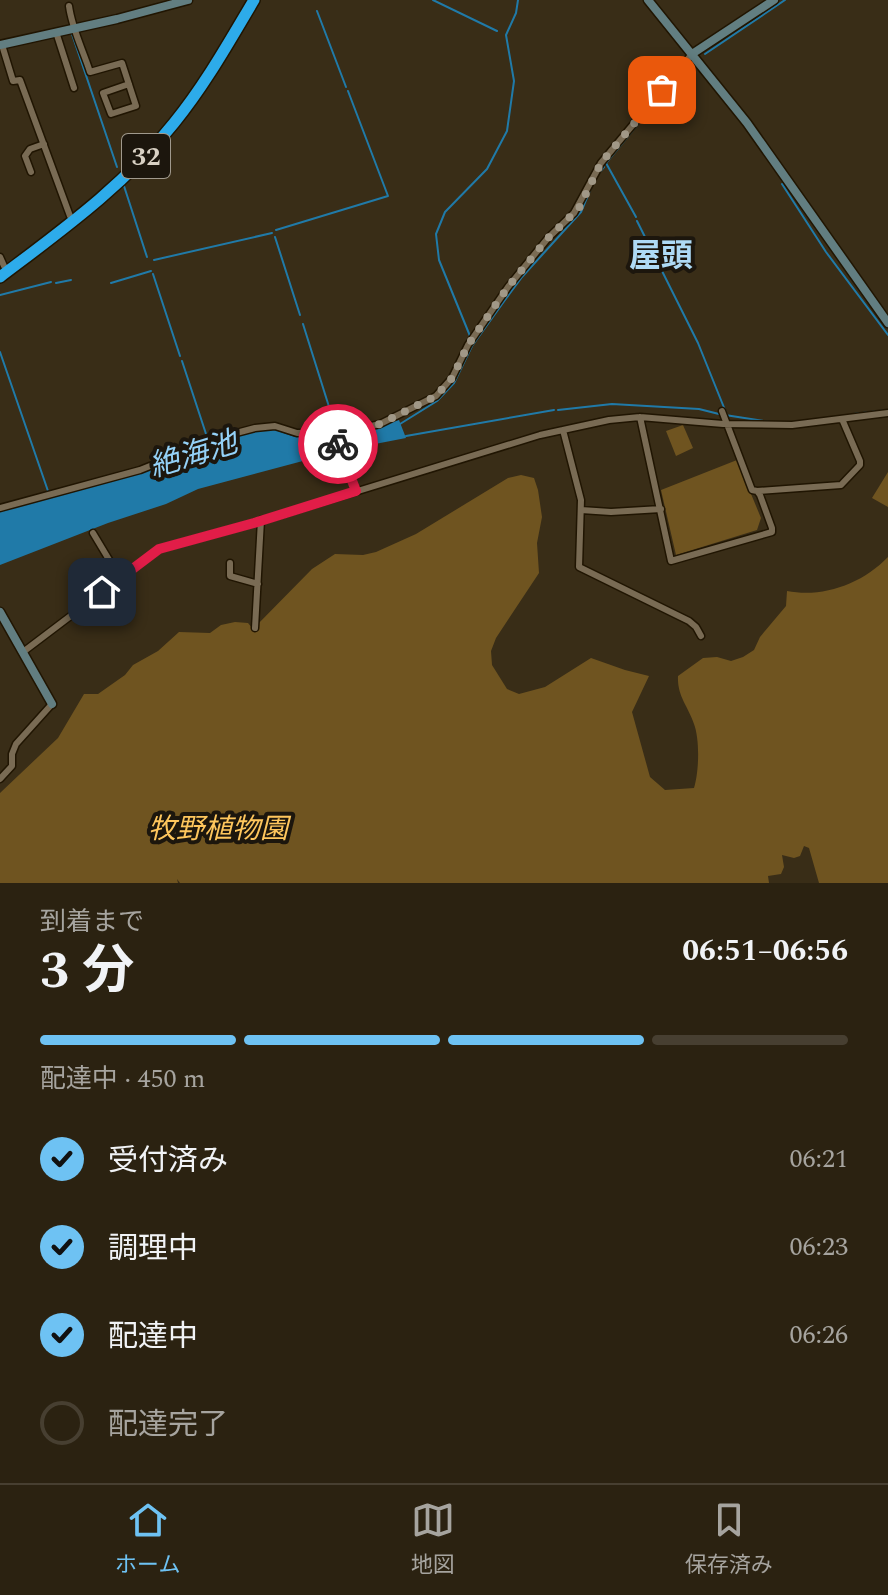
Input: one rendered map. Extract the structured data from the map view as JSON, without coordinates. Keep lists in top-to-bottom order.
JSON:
{
  "streets": {
    "highway": ["32"]
  },
  "districts": ["屋頭"],
  "water": ["絶海池"],
  "parks": ["牧野植物園"],
  "page": {
    "heading": ["3 分", "到着まで", "06:51–06:56"],
    "bar": "配達中 · 450 m",
    "list": [
      ["受付済み", "06:21"],
      ["調理中", "06:23"],
      ["配達中", "06:26"],
      "配達完了"
    ],
    "tabs": ["ホーム", "地図", "保存済み"]
  }
}
